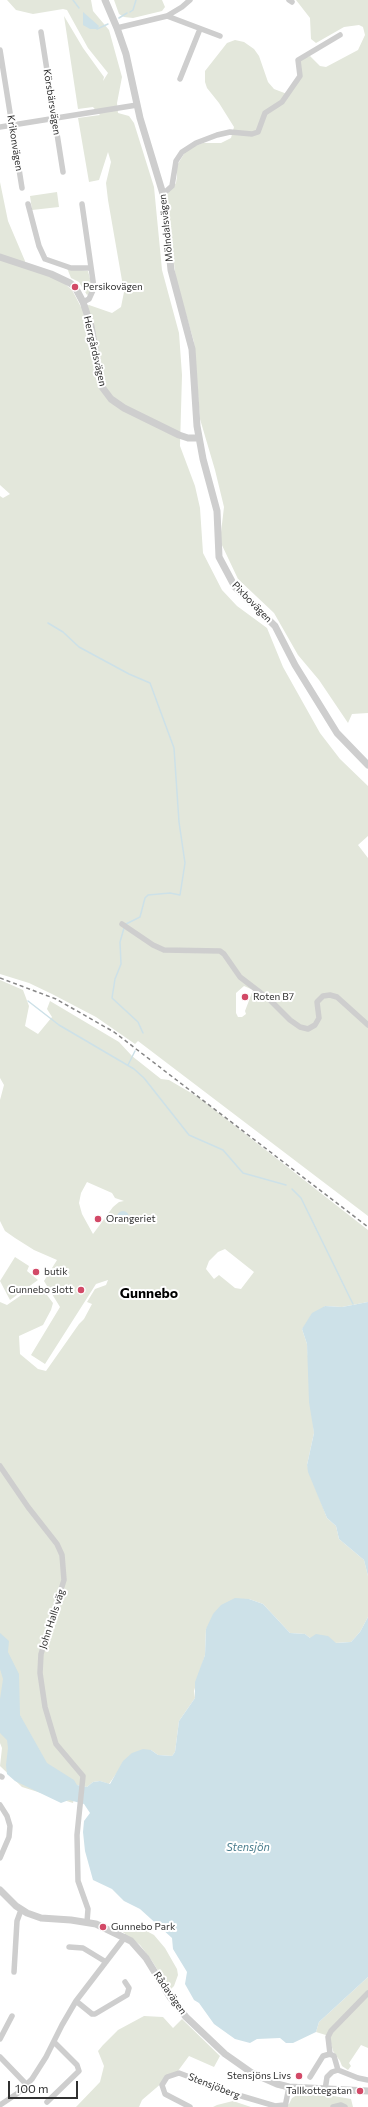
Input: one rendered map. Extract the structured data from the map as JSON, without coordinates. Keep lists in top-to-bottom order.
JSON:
{
  "streets": {
    "street": [
      "Körsbärsvägen",
      "Krikonvägen",
      "Mölndalsvägen",
      "Herrgårdsvägen",
      "Pixbovägen",
      "John Halls väg",
      "Rådavägen",
      "Stensjöberg"
    ]
  },
  "crossings": [
    ["Mölndalsvägen", "Herrgårdsvägen"],
    ["Mölndalsvägen", "Pixbovägen"],
    ["Herrgårdsvägen", "Pixbovägen"],
    ["John Halls väg", "Rådavägen"]
  ],
  "districts": ["Gunnebo"],
  "water": ["Stensjön"],
  "places": [
    "Persikovägen",
    "Roten B7",
    "Orangeriet",
    "butik",
    "Gunnebo slott",
    "Gunnebo Park",
    "Stensjöns Livs",
    "Tallkottegatan"
  ],
  "scale_bar": "100 m"
}
